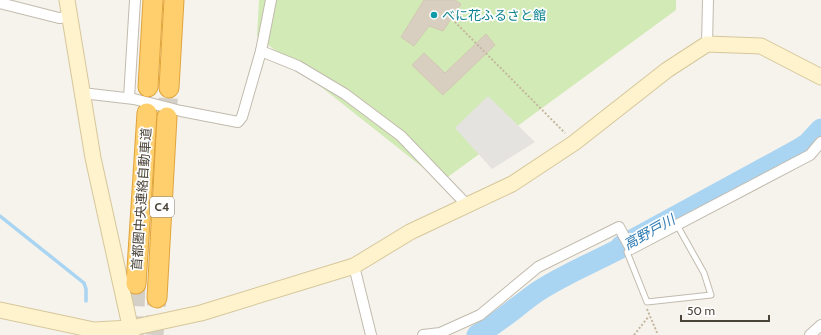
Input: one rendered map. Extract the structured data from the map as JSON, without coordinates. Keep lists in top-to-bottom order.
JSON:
{
  "streets": {
    "highway": ["首都圏中央連絡自動車道", "C4"]
  },
  "water": ["高野戸川"],
  "places": ["べに花ふるさと館"],
  "scale_bar": "50 m"
}
